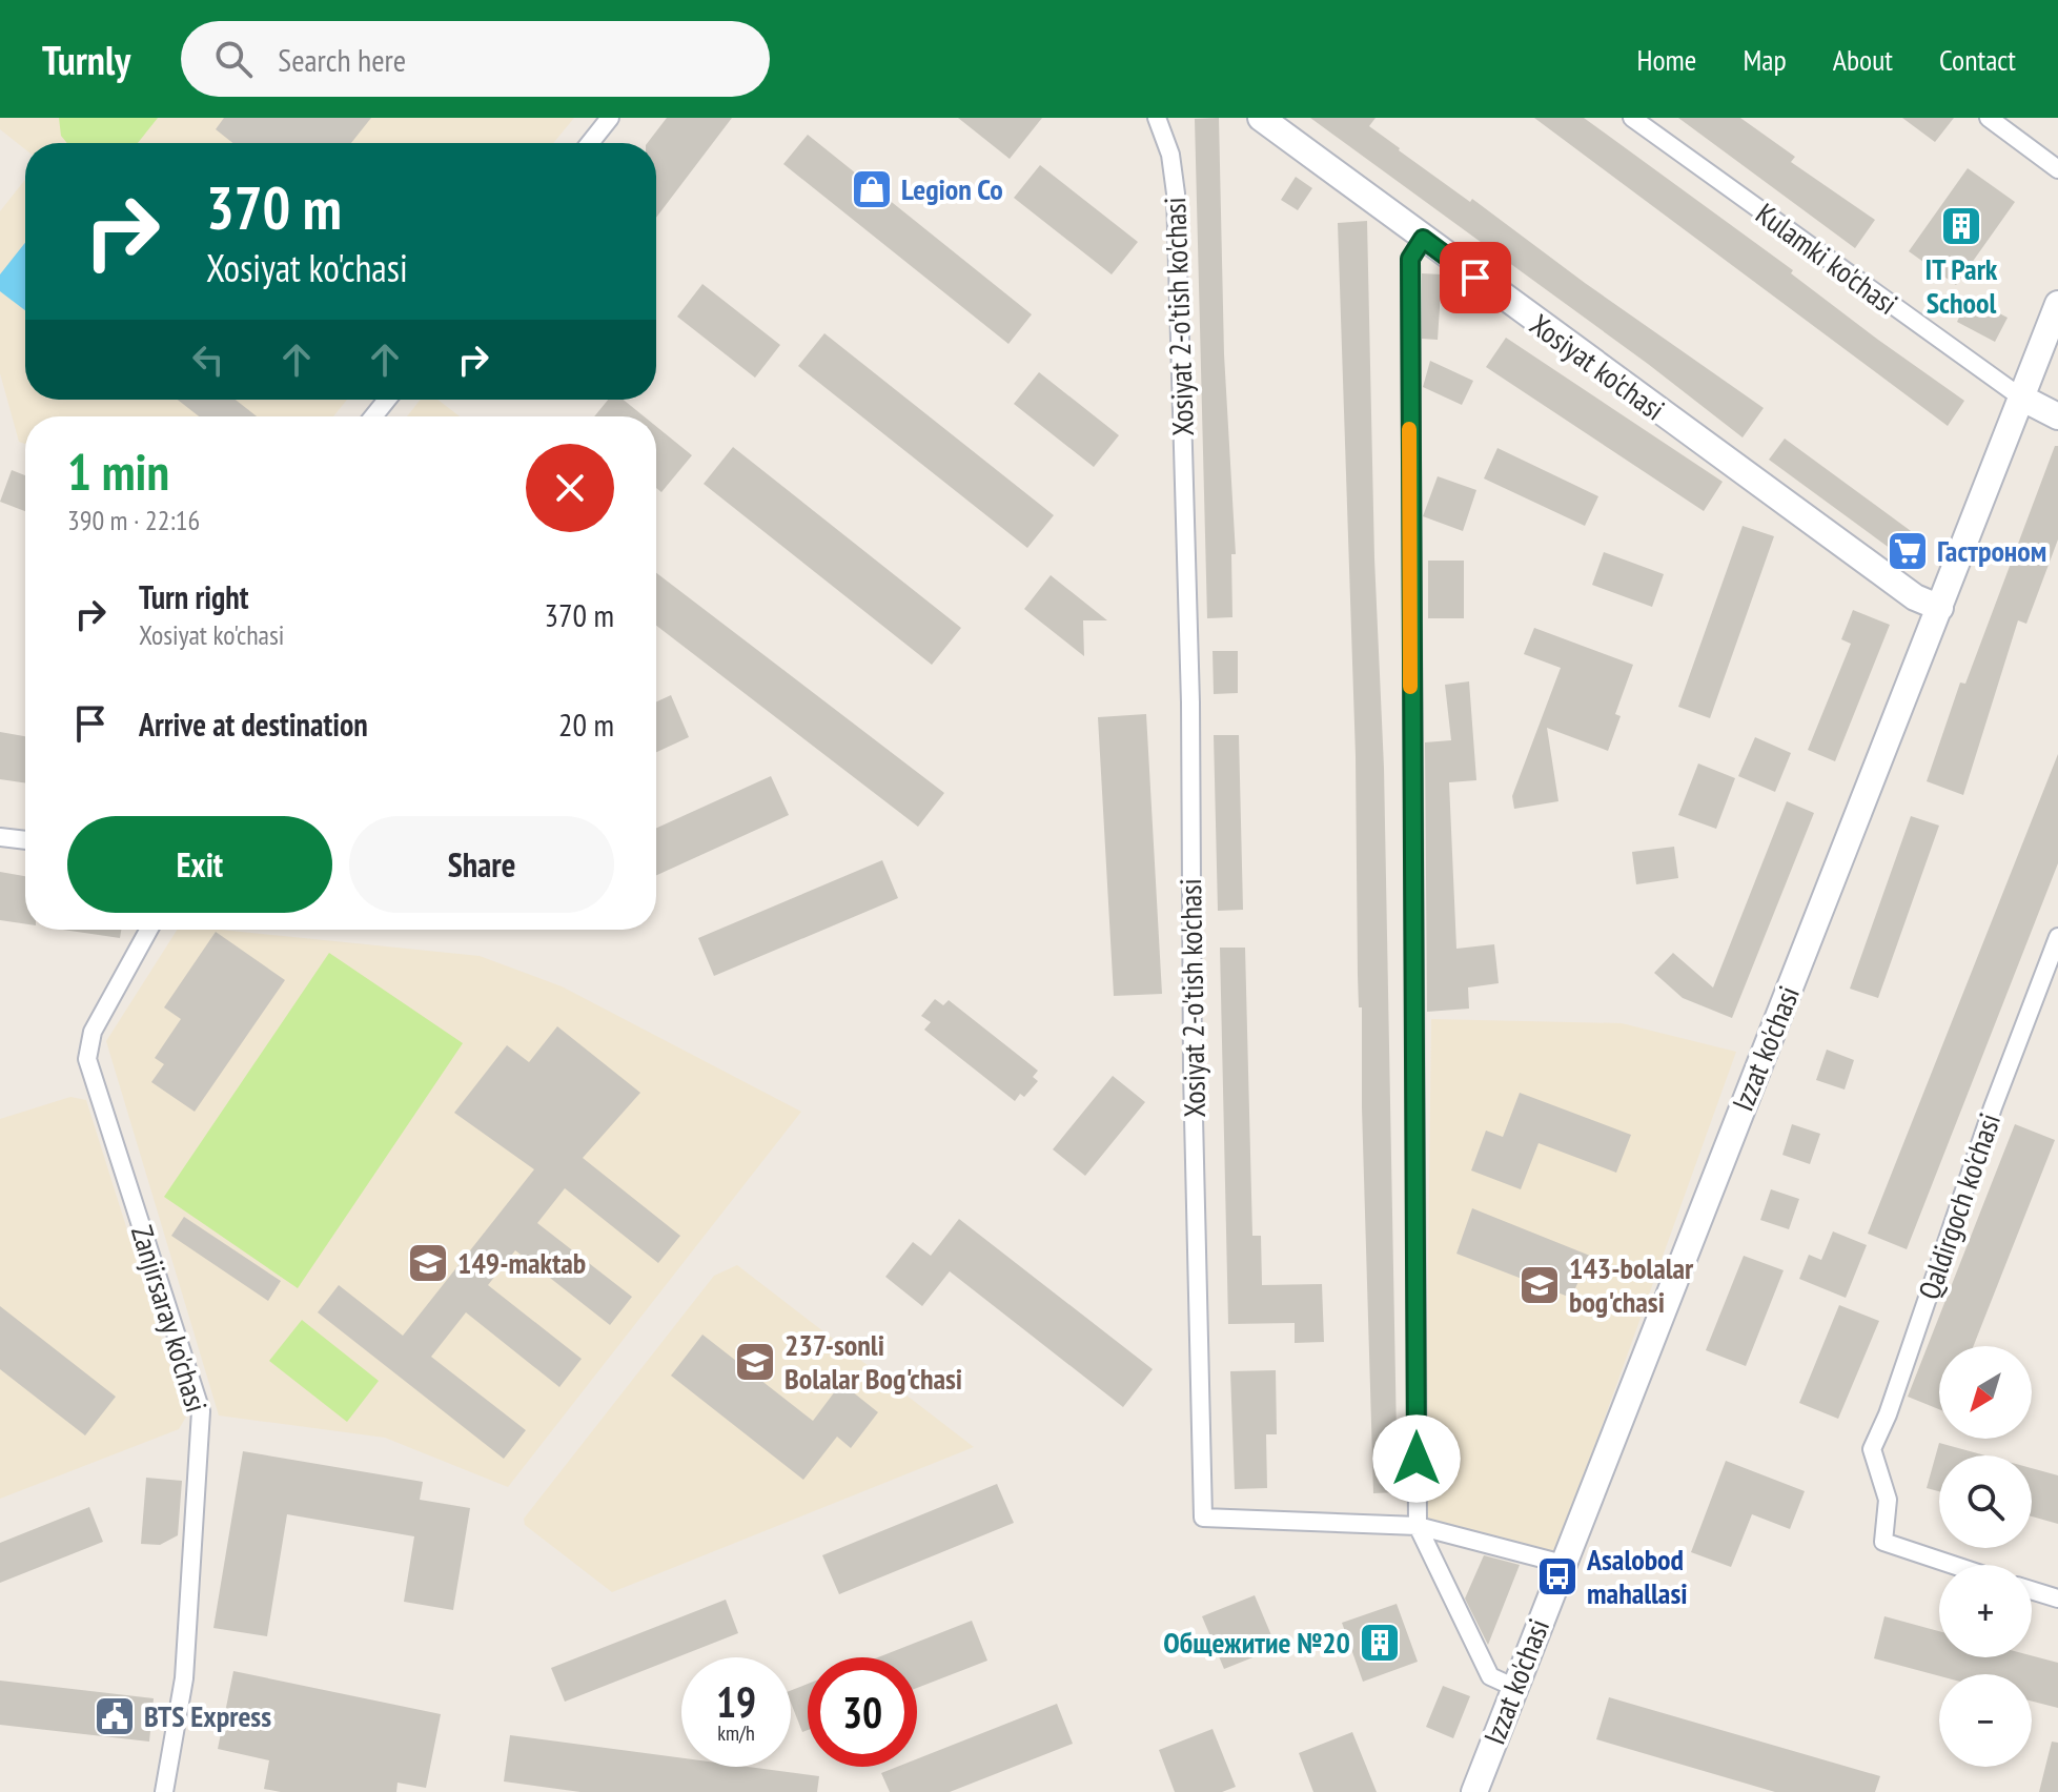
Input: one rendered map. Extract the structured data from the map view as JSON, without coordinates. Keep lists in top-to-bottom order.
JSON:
{
  "streets": {
    "main road": ["Xosiyat ko'chasi", "Izzat ko'chasi"],
    "street": [
      "Kulamki ko'chasi",
      "Xosiyat 2-o'tish ko'chasi",
      "Qaldirgoch ko'chasi",
      "Zanjirsaray ko'chasi"
    ]
  },
  "crossings": [
    ["Kulamki ko'chasi", "Izzat ko'chasi"],
    ["Xosiyat 2-o'tish ko'chasi", "Izzat ko'chasi"],
    ["Xosiyat ko'chasi", "Izzat ko'chasi"]
  ],
  "places": {
    "shop": ["Legion Co"],
    "building": ["IT Park School", "Общежитие №20"],
    "supermarket": ["Гастроном"],
    "school or university": ["149-maktab", "143-bolalar bog'chasi", "237-sonli Bolalar Bog'chasi"],
    "bus stop": ["Asalobod mahallasi"],
    "public building": ["BTS Express"]
  },
  "north": "bottom left",
  "page": {
    "header": "Turnly",
    "search": "Search here",
    "nav": [
      "Home",
      "Map",
      "About",
      "Contact"
    ],
    "turn": ["370 m", "Xosiyat ko'chasi"],
    "heading": ["1 min", "390 m · 22:16"],
    "list": [
      {
        "name": "Turn right",
        "note": "Xosiyat ko'chasi",
        "value": "370 m"
      },
      {
        "name": "Arrive at destination",
        "value": "20 m"
      }
    ],
    "buttons": ["Exit", "Share"],
    "map_buttons": ["+", "−"],
    "speed": "19 km/h",
    "limit": "30"
  }
}
